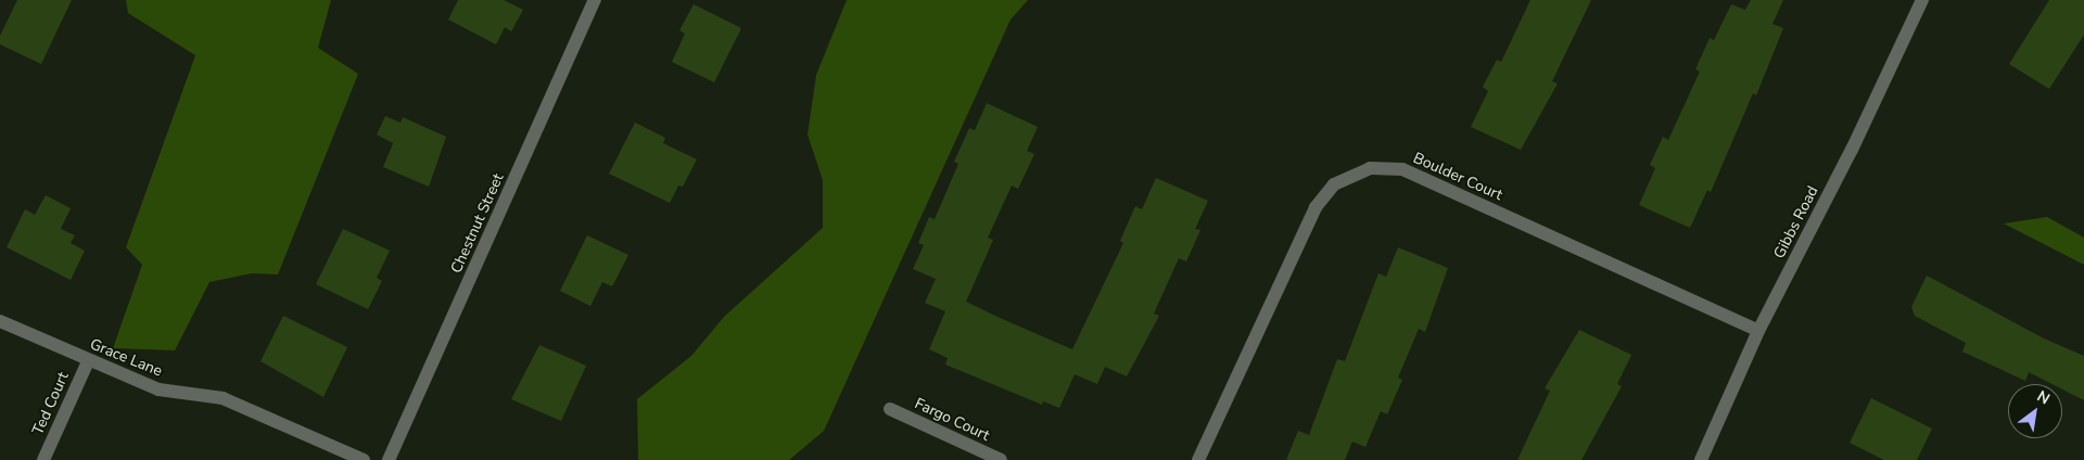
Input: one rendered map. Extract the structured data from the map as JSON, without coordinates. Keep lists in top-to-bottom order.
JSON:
{
  "streets": {
    "street": [
      "Boulder Court",
      "Gibbs Road",
      "Chestnut Street",
      "Grace Lane",
      "Ted Court",
      "Fargo Court"
    ]
  },
  "crossings": [
    ["Boulder Court", "Gibbs Road"],
    ["Grace Lane", "Ted Court"]
  ],
  "north": "top right"
}
